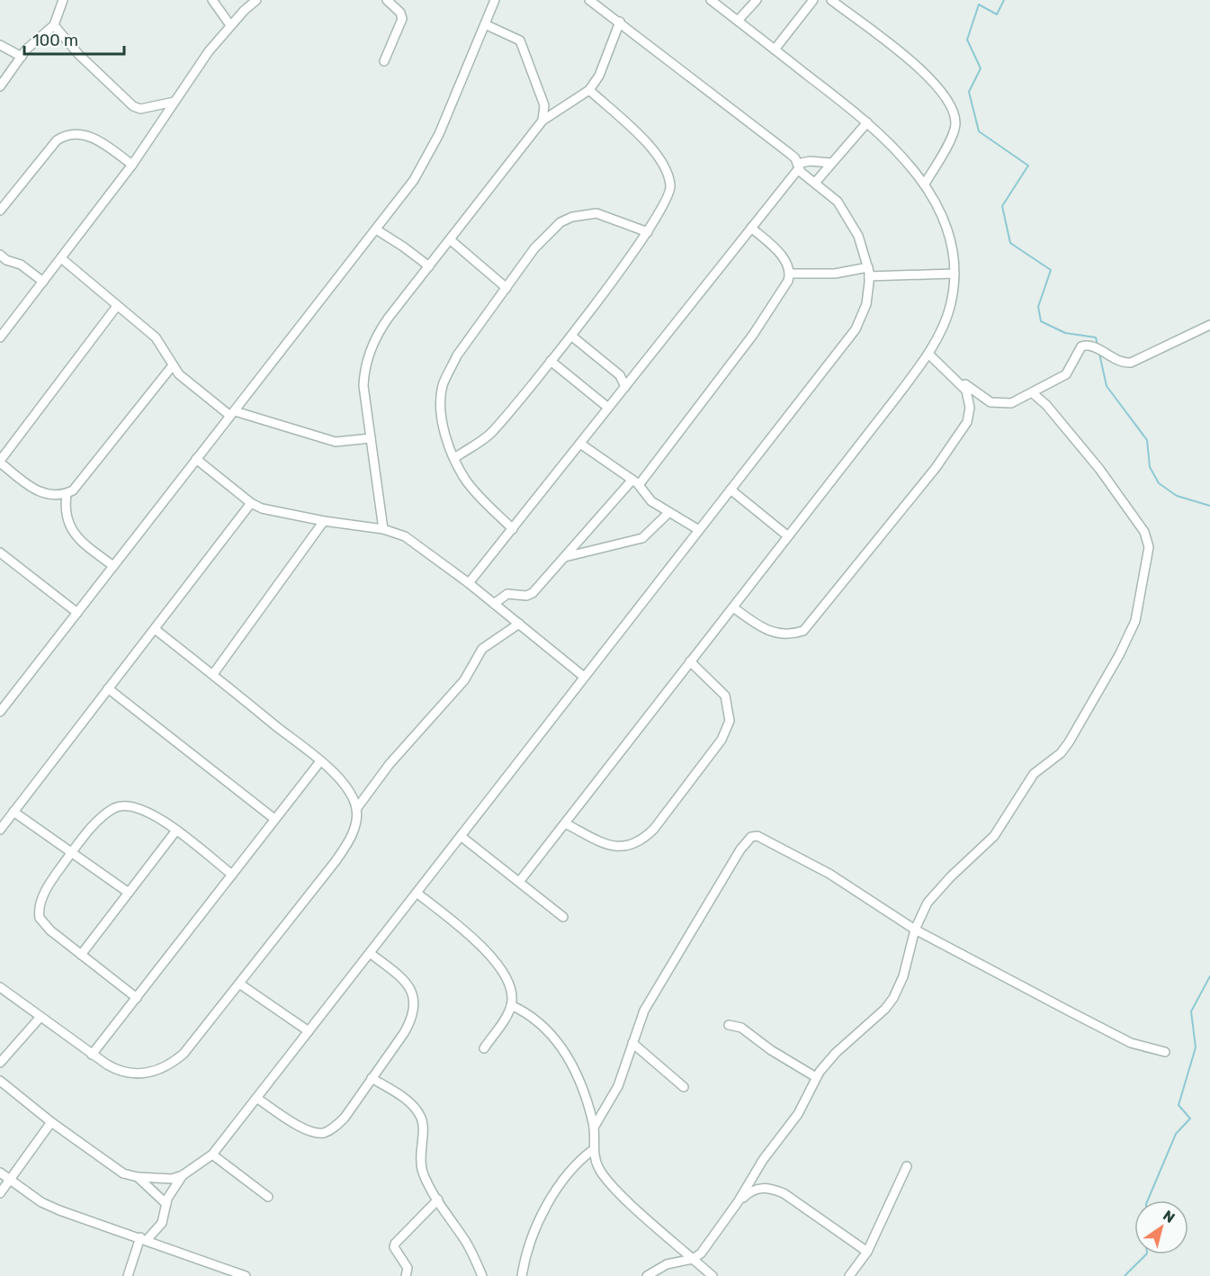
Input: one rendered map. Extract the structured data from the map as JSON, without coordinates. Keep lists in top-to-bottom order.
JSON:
{
  "scale_bar": "100 m",
  "north": "top right"
}
